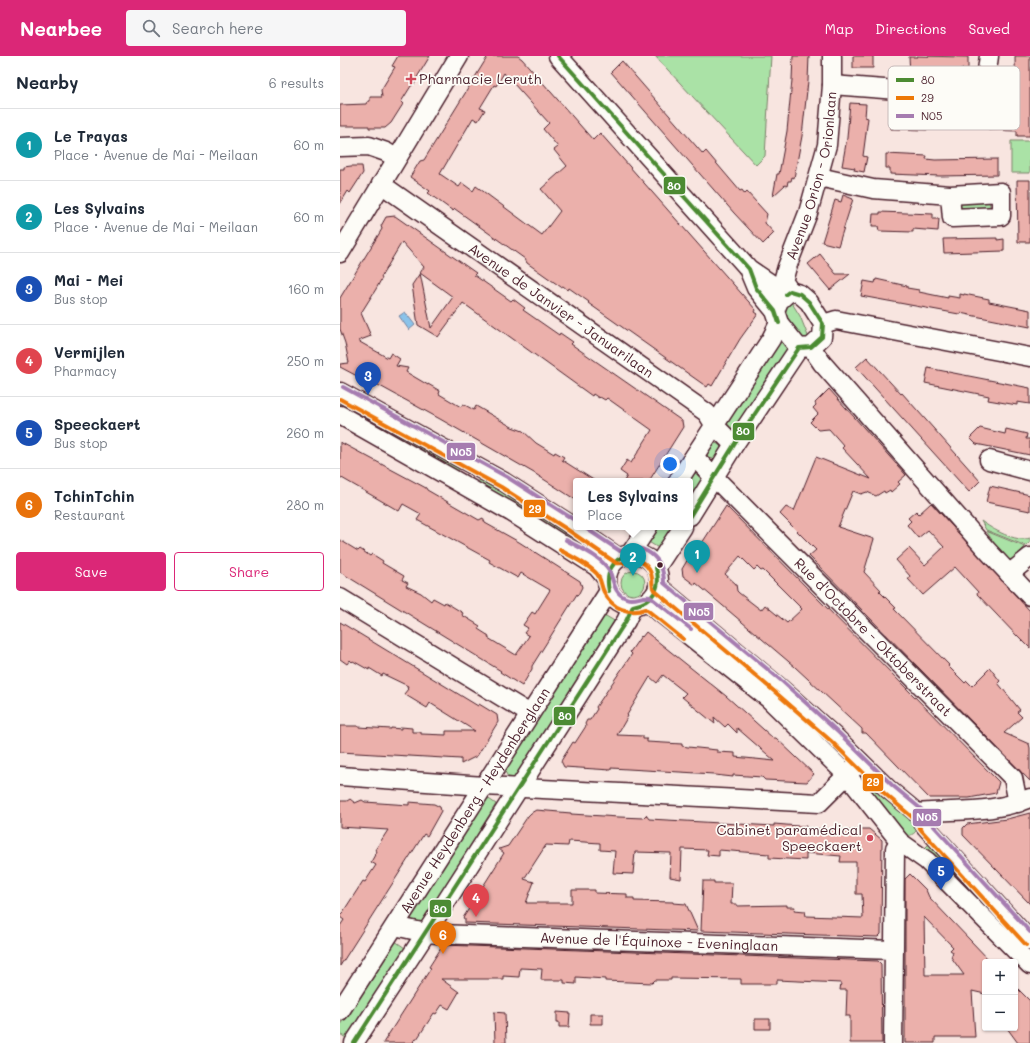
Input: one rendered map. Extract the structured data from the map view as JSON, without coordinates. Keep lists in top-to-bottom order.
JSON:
{
  "streets": {
    "street": [
      "Avenue Orion - Orionlaan",
      "Avenue de Janvier - Januarilaan",
      "Rue d'Octobre - Oktoberstraat",
      "Avenue Heydenberg - Heydenberglaan",
      "Avenue de l'Équinoxe - Eveninglaan"
    ]
  },
  "crossings": [
    ["Avenue Heydenberg - Heydenberglaan", "Avenue de l'Équinoxe - Eveninglaan"]
  ],
  "places": {
    "health": ["Pharmacie Leruth"],
    "other": ["Cabinet paramédical Speeckaert"]
  },
  "lines": ["transit line 80", "transit line N05", "transit line 29"],
  "legend": ["80", "29", "N05"],
  "page": {
    "header": "Nearbee",
    "search": "Search here",
    "nav": ["Map", "Directions", "Saved"],
    "heading": ["Nearby", "6 results"],
    "list": [
      {
        "mark": "1",
        "name": "Le Trayas",
        "note": "Place · Avenue de Mai - Meilaan",
        "value": "60 m"
      },
      {
        "mark": "2",
        "name": "Les Sylvains",
        "note": "Place · Avenue de Mai - Meilaan",
        "value": "60 m"
      },
      {
        "mark": "3",
        "name": "Mai - Mei",
        "note": "Bus stop",
        "value": "160 m"
      },
      {
        "mark": "4",
        "name": "Vermijlen",
        "note": "Pharmacy",
        "value": "250 m"
      },
      {
        "mark": "5",
        "name": "Speeckaert",
        "note": "Bus stop",
        "value": "260 m"
      },
      {
        "mark": "6",
        "name": "TchinTchin",
        "note": "Restaurant",
        "value": "280 m"
      }
    ],
    "pins": [
      "3",
      "1",
      "2",
      "5",
      "4",
      "6"
    ],
    "popup": ["Les Sylvains", "Place"],
    "buttons": ["Save", "Share"],
    "map_buttons": ["+", "−"]
  }
}
